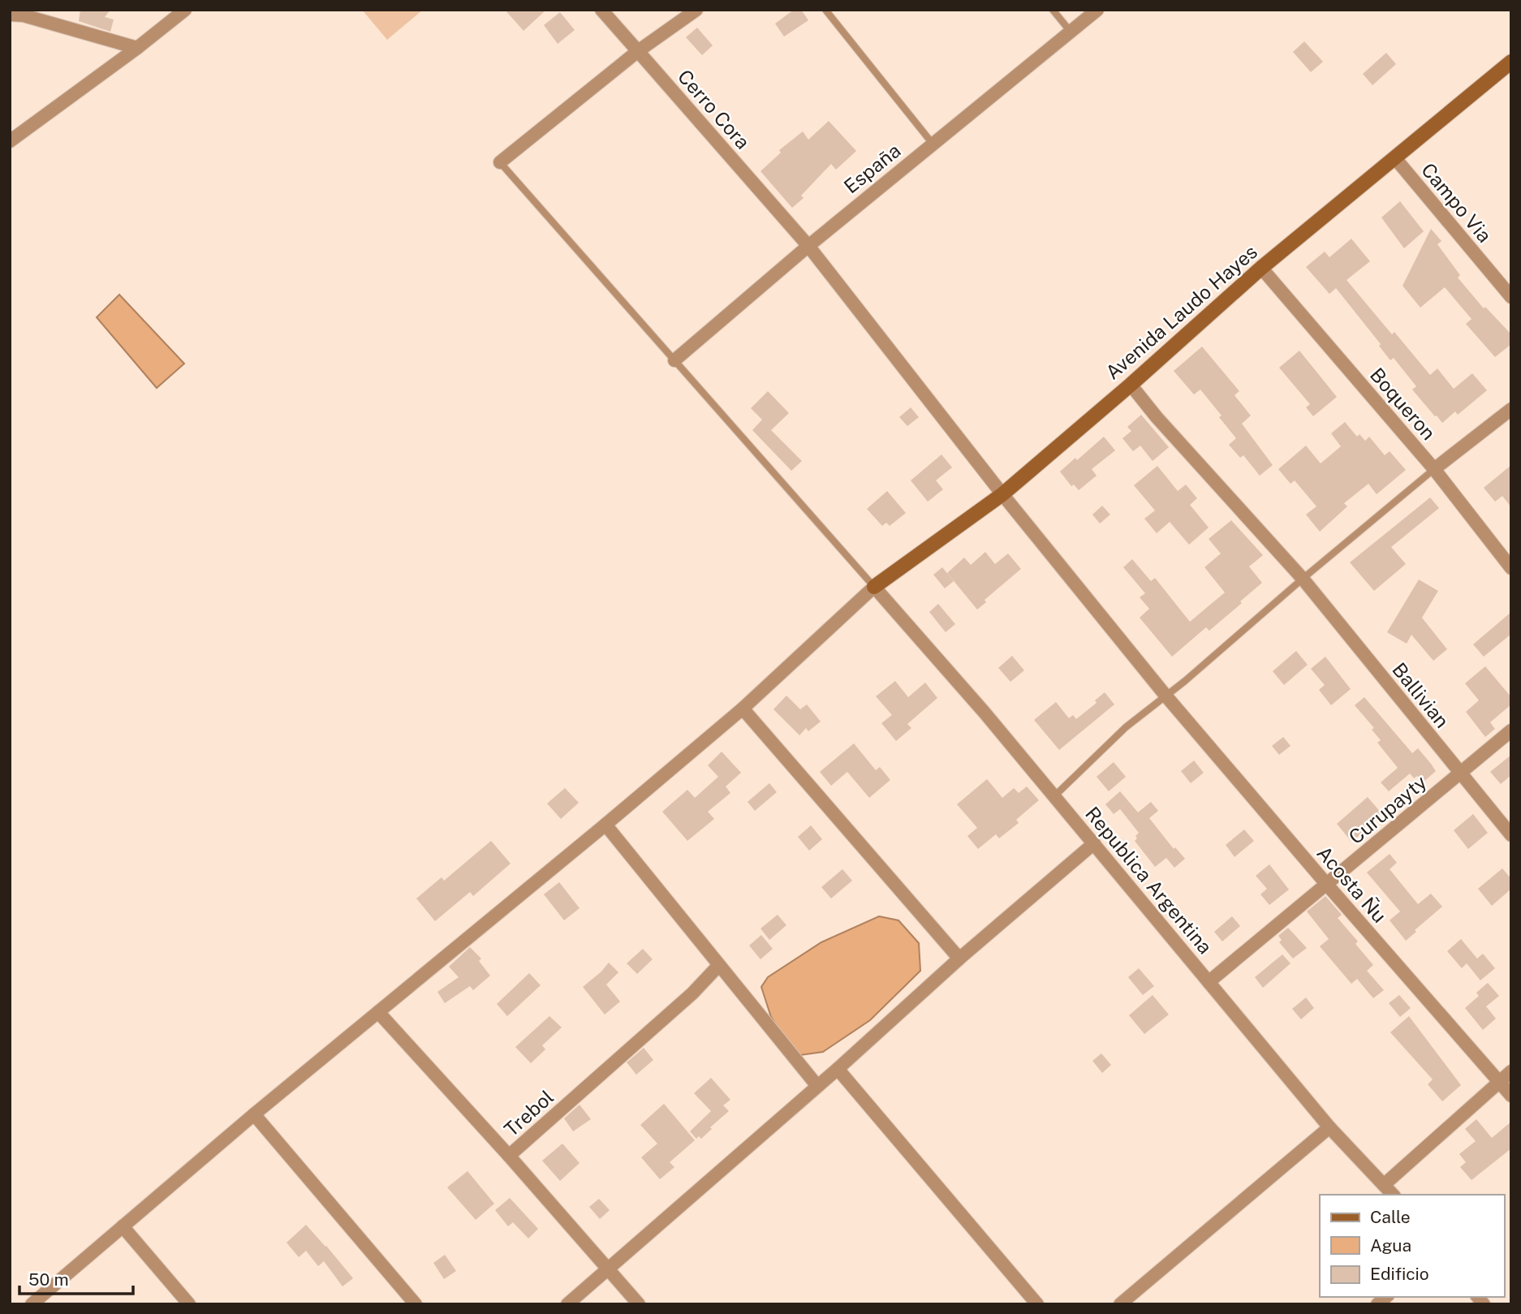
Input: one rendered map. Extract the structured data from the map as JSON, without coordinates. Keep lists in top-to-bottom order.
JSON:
{
  "streets": {
    "street": [
      "Cerro Cora",
      "España",
      "Campo Via",
      "Avenida Laudo Hayes",
      "Boqueron",
      "Ballivian",
      "Curupayty",
      "Republica Argentina",
      "Acosta Ñu",
      "Trebol"
    ]
  },
  "crossings": [
    ["Cerro Cora", "España"],
    ["Cerro Cora", "Avenida Laudo Hayes"],
    ["Cerro Cora", "Acosta Ñu"],
    ["Campo Via", "Avenida Laudo Hayes"],
    ["Avenida Laudo Hayes", "Boqueron"],
    ["Avenida Laudo Hayes", "Ballivian"],
    ["Avenida Laudo Hayes", "Republica Argentina"],
    ["Avenida Laudo Hayes", "Acosta Ñu"],
    ["Ballivian", "Curupayty"],
    ["Curupayty", "Republica Argentina"],
    ["Curupayty", "Acosta Ñu"]
  ],
  "legend": ["Calle", "Agua", "Edificio"],
  "scale_bar": "50 m"
}
